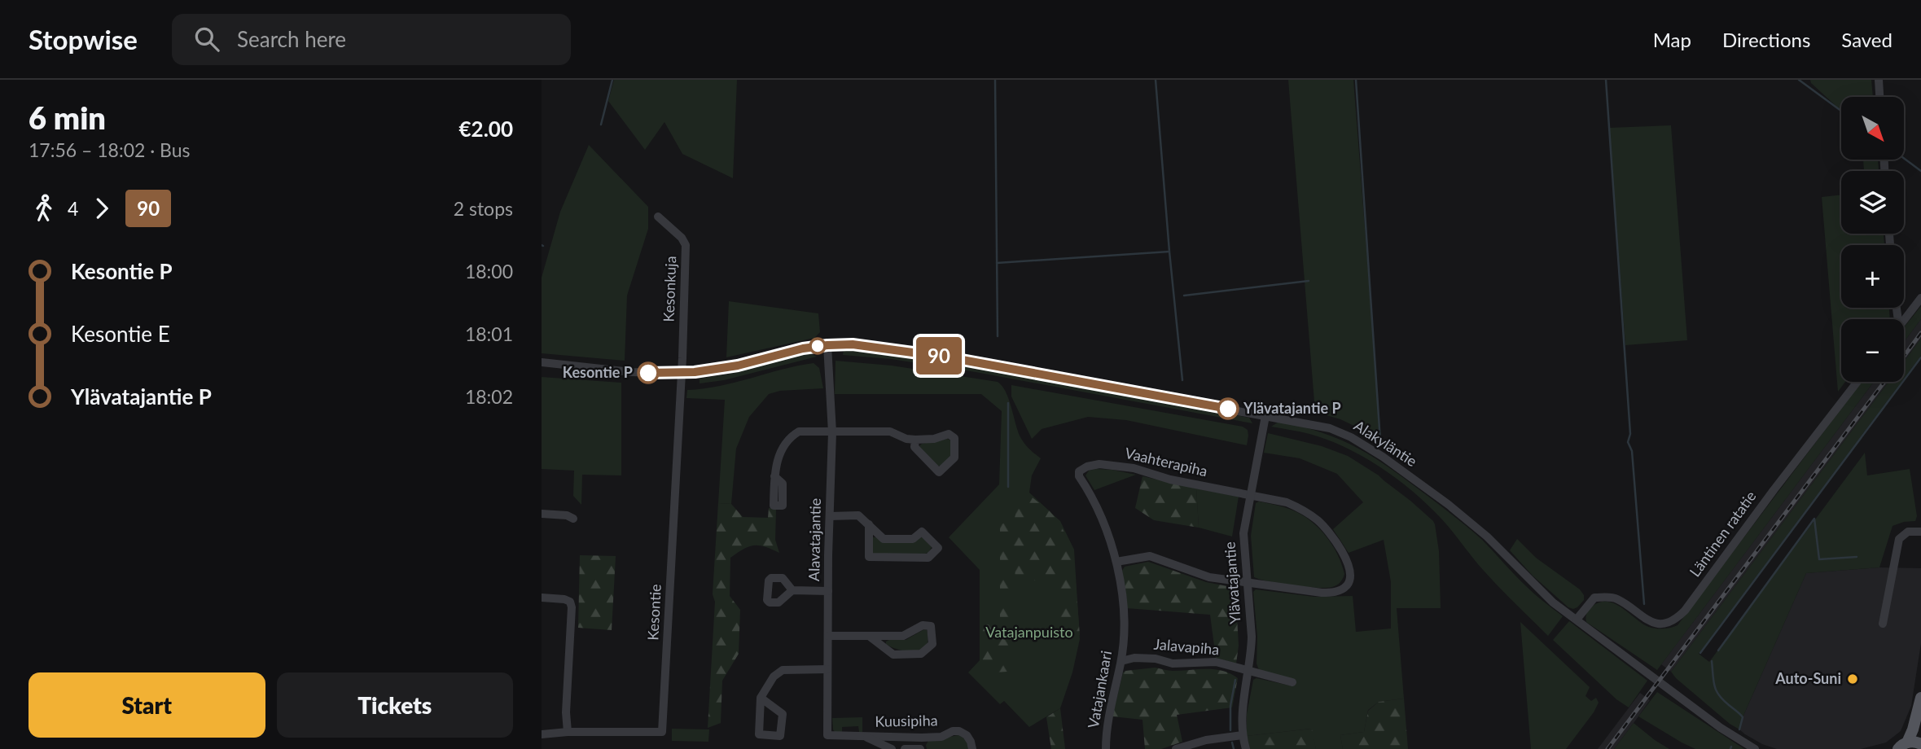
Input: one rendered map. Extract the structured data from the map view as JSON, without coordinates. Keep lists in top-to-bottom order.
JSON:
{
  "streets": {
    "street": [
      "Kesonkuja",
      "Alakyläntie",
      "Vaahterapiha",
      "Läntinen ratatie",
      "Alavatajantie",
      "Ylävatajantie",
      "Kesontie",
      "Jalavapiha",
      "Vatajankaari",
      "Kuusipiha"
    ]
  },
  "crossings": [
    ["Kesonkuja", "Alakyläntie"],
    ["Kesonkuja", "Kesontie"],
    ["Alakyläntie", "Läntinen ratatie"],
    ["Alakyläntie", "Alavatajantie"],
    ["Alakyläntie", "Ylävatajantie"],
    ["Alakyläntie", "Kesontie"],
    ["Vaahterapiha", "Ylävatajantie"],
    ["Vaahterapiha", "Vatajankaari"],
    ["Alavatajantie", "Kuusipiha"],
    ["Ylävatajantie", "Jalavapiha"],
    ["Jalavapiha", "Vatajankaari"]
  ],
  "parks": ["Vatajanpuisto"],
  "places": ["Kesontie P", "Ylävatajantie P", "Auto-Suni"],
  "lines": ["bus line 90"],
  "north": "bottom right",
  "page": {
    "header": "Stopwise",
    "search": "Search here",
    "nav": ["Map", "Directions", "Saved"],
    "heading": ["6 min", "17:56 – 18:02 · Bus", "€2.00"],
    "on_map": "90",
    "map_buttons": ["+", "−"],
    "legs": ["4", "90", "2 stops"],
    "list": [
      {
        "name": "Kesontie P",
        "value": "18:00"
      },
      {
        "name": "Kesontie E",
        "value": "18:01"
      },
      {
        "name": "Ylävatajantie P",
        "value": "18:02"
      }
    ],
    "buttons": ["Start", "Tickets"]
  }
}
